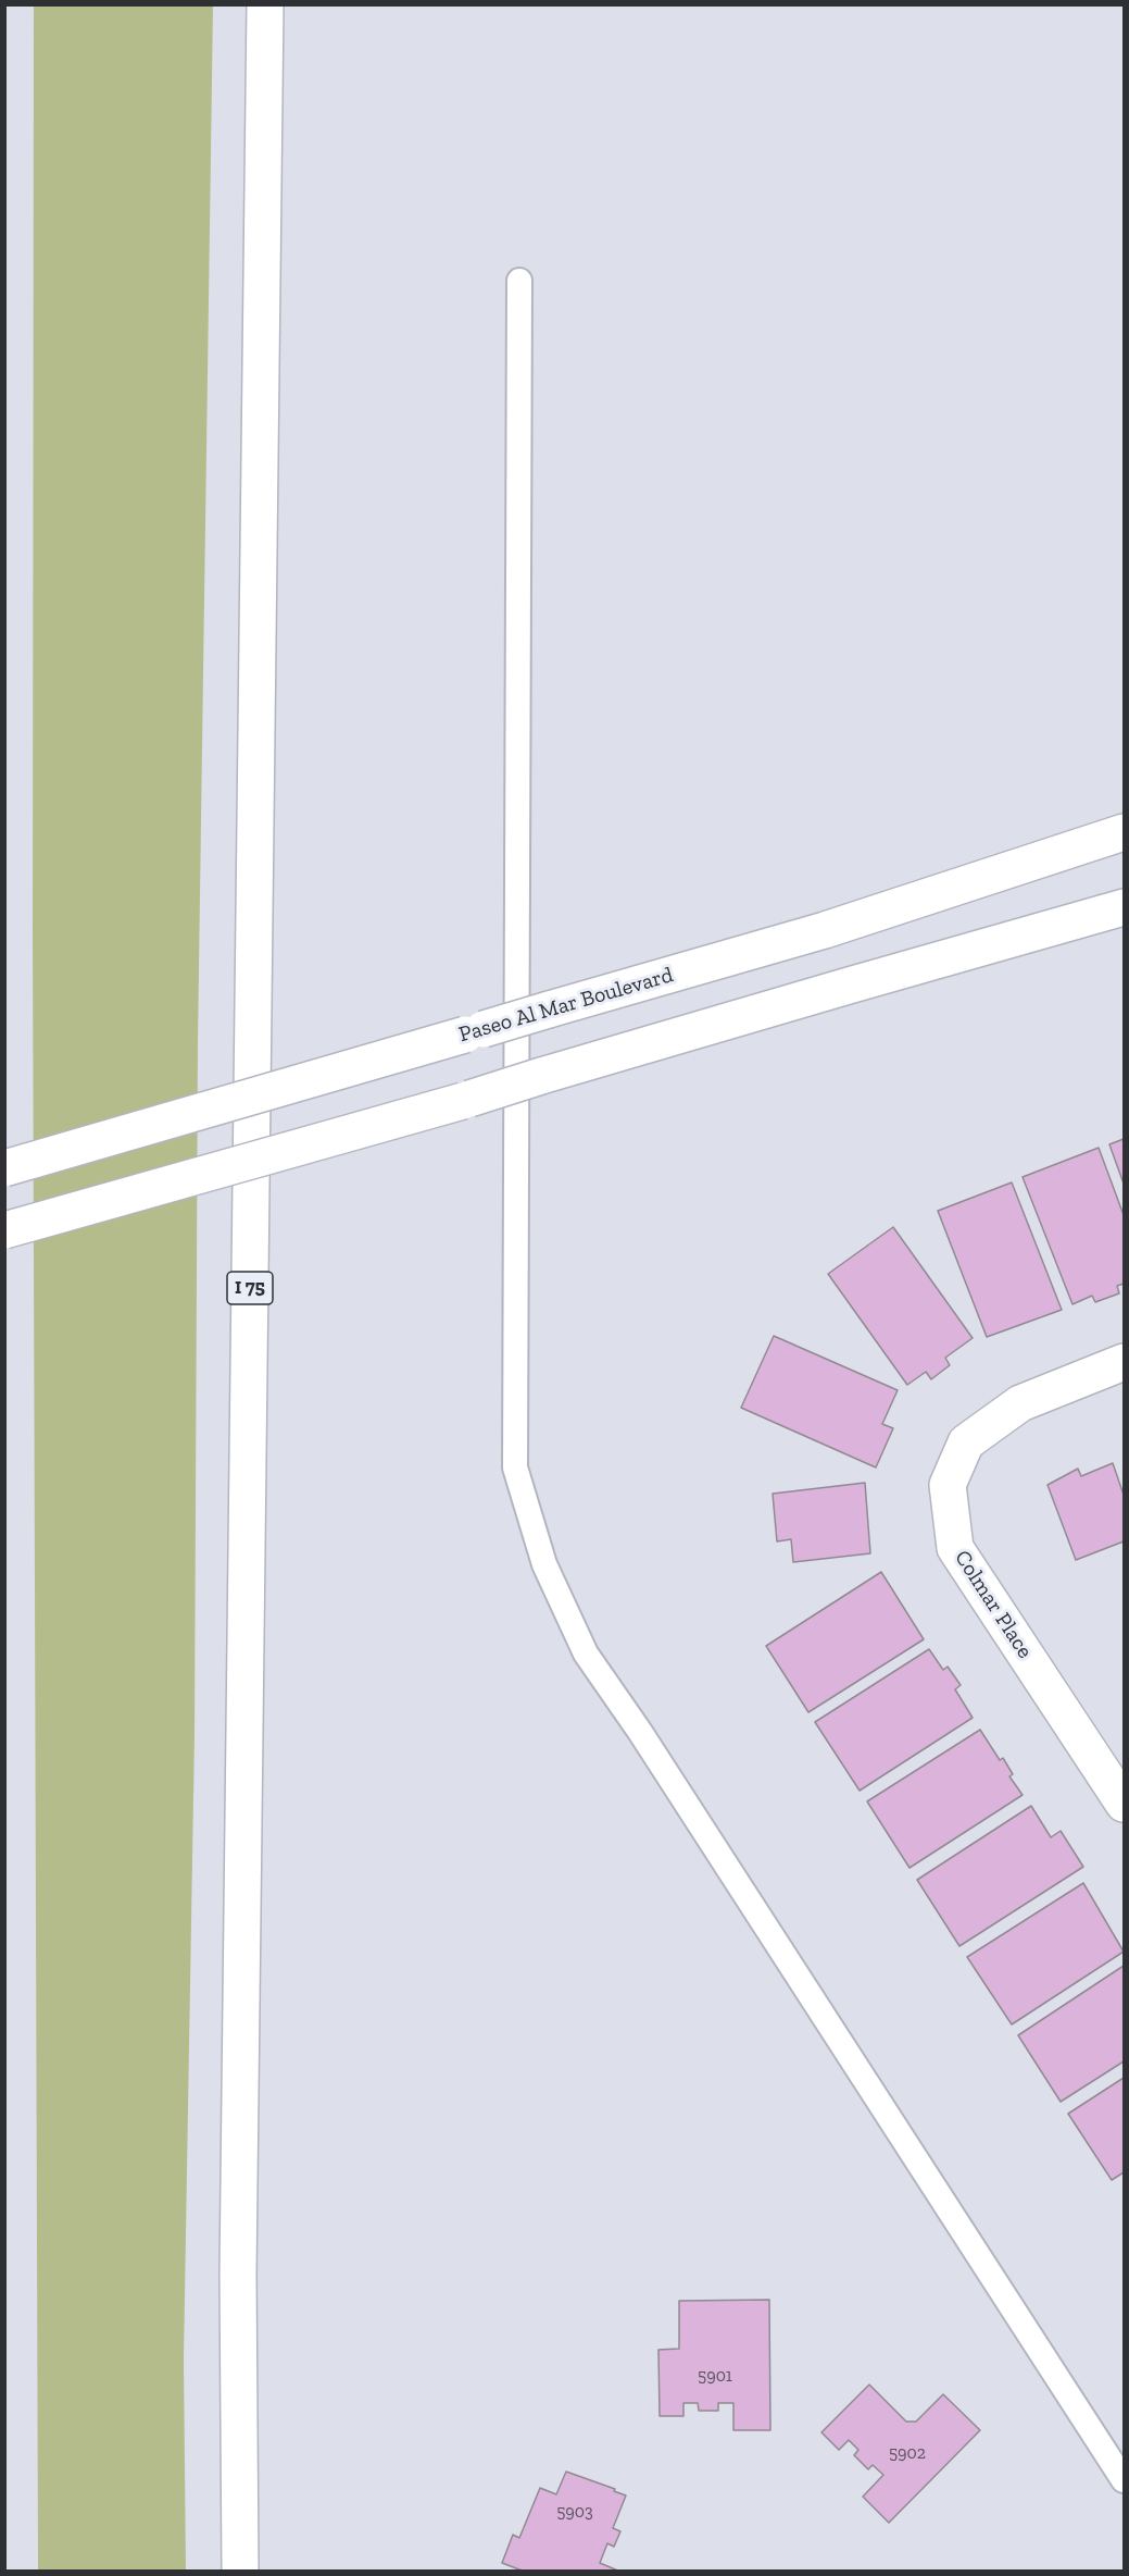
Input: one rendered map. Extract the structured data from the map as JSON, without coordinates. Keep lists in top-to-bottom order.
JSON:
{
  "streets": {
    "main road": ["Paseo Al Mar Boulevard", "I 75", "Colmar Place"]
  },
  "house_numbers": ["5901", "5902", "5903"]
}
